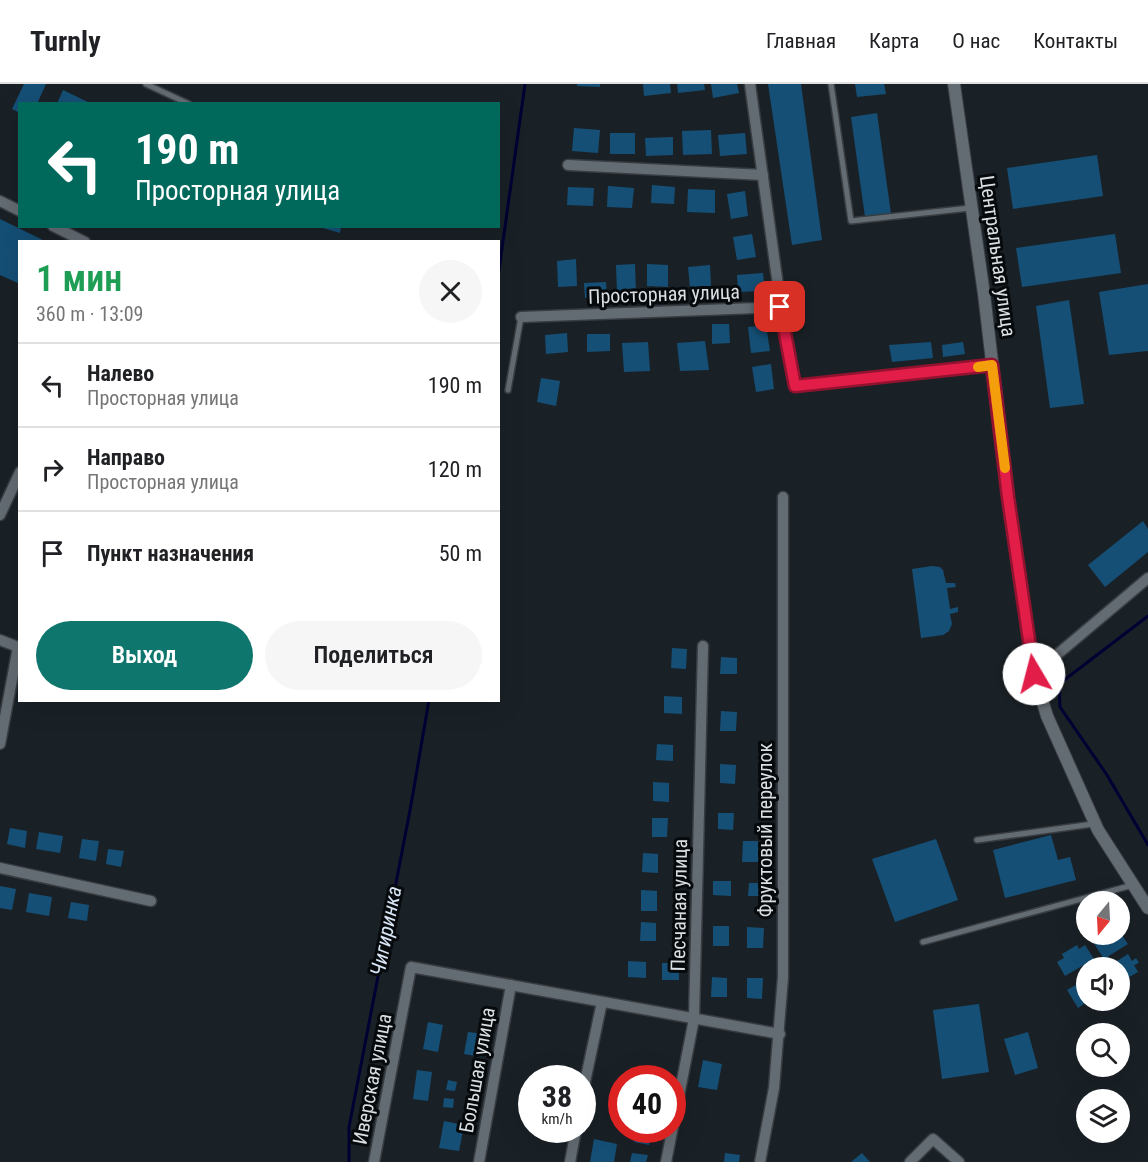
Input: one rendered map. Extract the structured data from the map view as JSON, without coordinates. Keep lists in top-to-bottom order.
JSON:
{
  "streets": {
    "street": [
      "Центральная улица",
      "Просторная улица",
      "Фруктовый переулок",
      "Песчаная улица",
      "Большая улица",
      "Иверская улица"
    ]
  },
  "crossings": [
    ["Большая улица", "Иверская улица"]
  ],
  "water": ["Чигиринка"],
  "north": "bottom",
  "page": {
    "header": "Turnly",
    "nav": [
      "Главная",
      "Карта",
      "О нас",
      "Контакты"
    ],
    "turn": ["190 m", "Просторная улица"],
    "heading": ["1 мин", "360 m · 13:09"],
    "list": [
      {
        "name": "Налево",
        "note": "Просторная улица",
        "value": "190 m"
      },
      {
        "name": "Направо",
        "note": "Просторная улица",
        "value": "120 m"
      },
      {
        "name": "Пункт назначения",
        "value": "50 m"
      }
    ],
    "buttons": ["Выход", "Поделиться"],
    "speed": "38 km/h",
    "limit": "40"
  }
}
